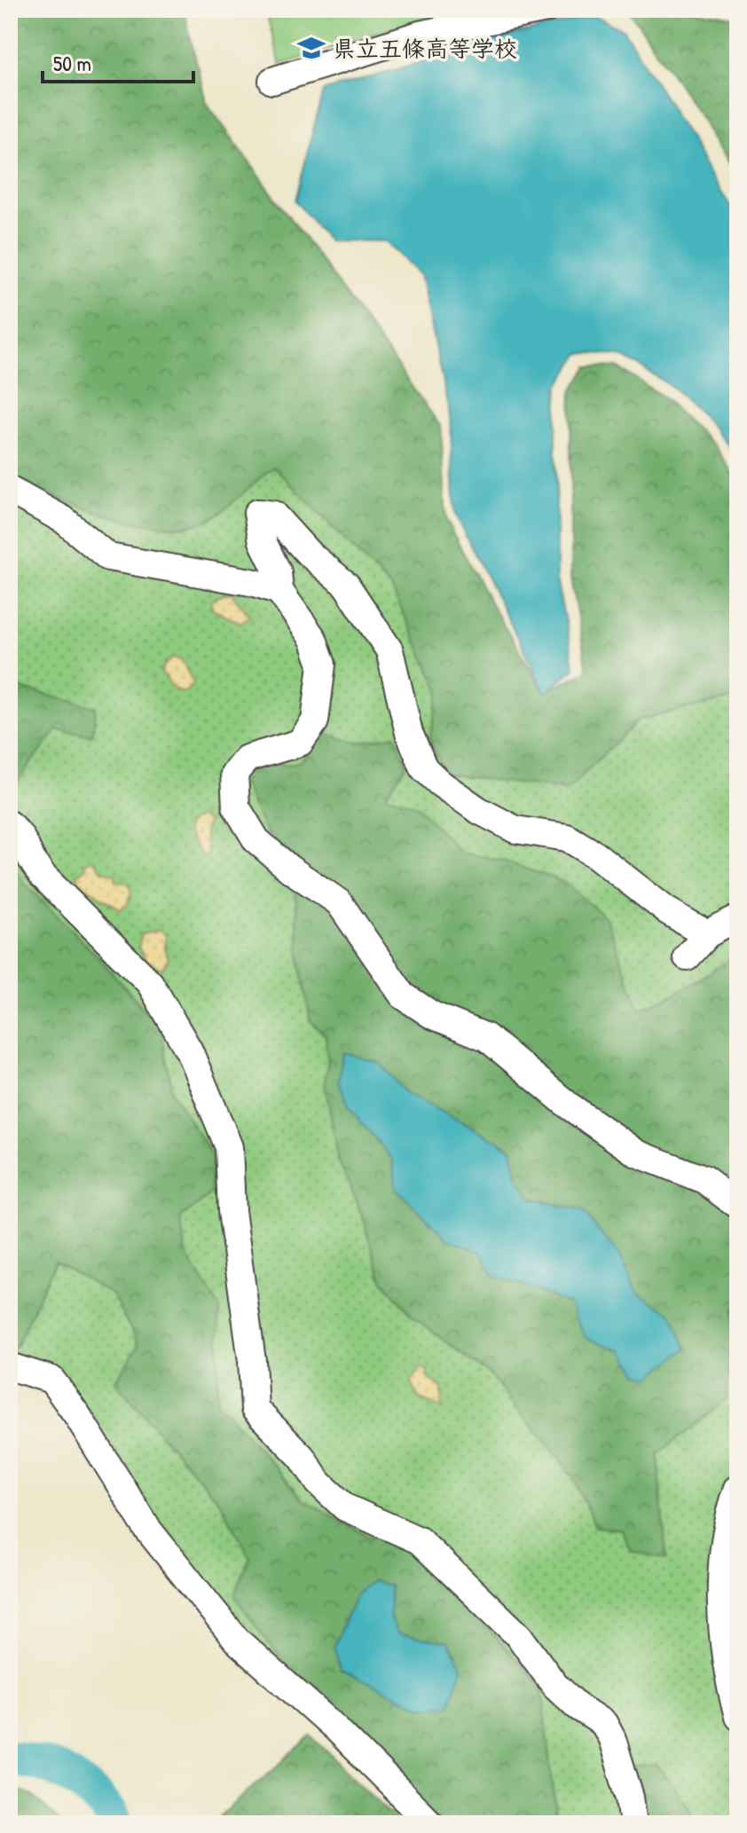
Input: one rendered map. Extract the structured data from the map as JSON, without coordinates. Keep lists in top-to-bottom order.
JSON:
{
  "places": {
    "school or university": ["県立五條高等学校"]
  },
  "scale_bar": "50 m"
}
